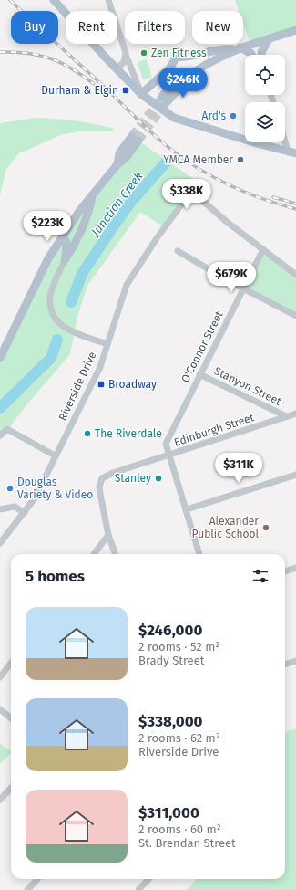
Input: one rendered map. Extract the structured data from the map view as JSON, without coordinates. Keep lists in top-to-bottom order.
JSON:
{
  "streets": {
    "street": [
      "O'Connor Street",
      "Riverside Drive",
      "Stanyon Street",
      "Edinburgh Street"
    ]
  },
  "crossings": [
    ["O'Connor Street", "Riverside Drive"],
    ["O'Connor Street", "Stanyon Street"],
    ["O'Connor Street", "Edinburgh Street"],
    ["Stanyon Street", "Edinburgh Street"]
  ],
  "water": ["Junction Creek"],
  "places": {
    "other": [
      "Zen Fitness",
      "Ard's",
      "YMCA Member",
      "The Riverdale",
      "Stanley",
      "Douglas Variety & Video",
      "Alexander Public School"
    ],
    "transit": ["Durham & Elgin", "Broadway"]
  },
  "page": {
    "chip": [
      "Buy",
      "Rent",
      "Filters",
      "New"
    ],
    "price": [
      "$246K",
      "$338K",
      "$223K",
      "$679K",
      "$311K"
    ],
    "heading": "5 homes",
    "list": [
      {
        "name": "$246,000",
        "note": "2 rooms · 52 m² · Brady Street"
      },
      {
        "name": "$338,000",
        "note": "2 rooms · 62 m² · Riverside Drive"
      },
      {
        "name": "$311,000",
        "note": "2 rooms · 60 m² · St. Brendan Street"
      }
    ]
  }
}
